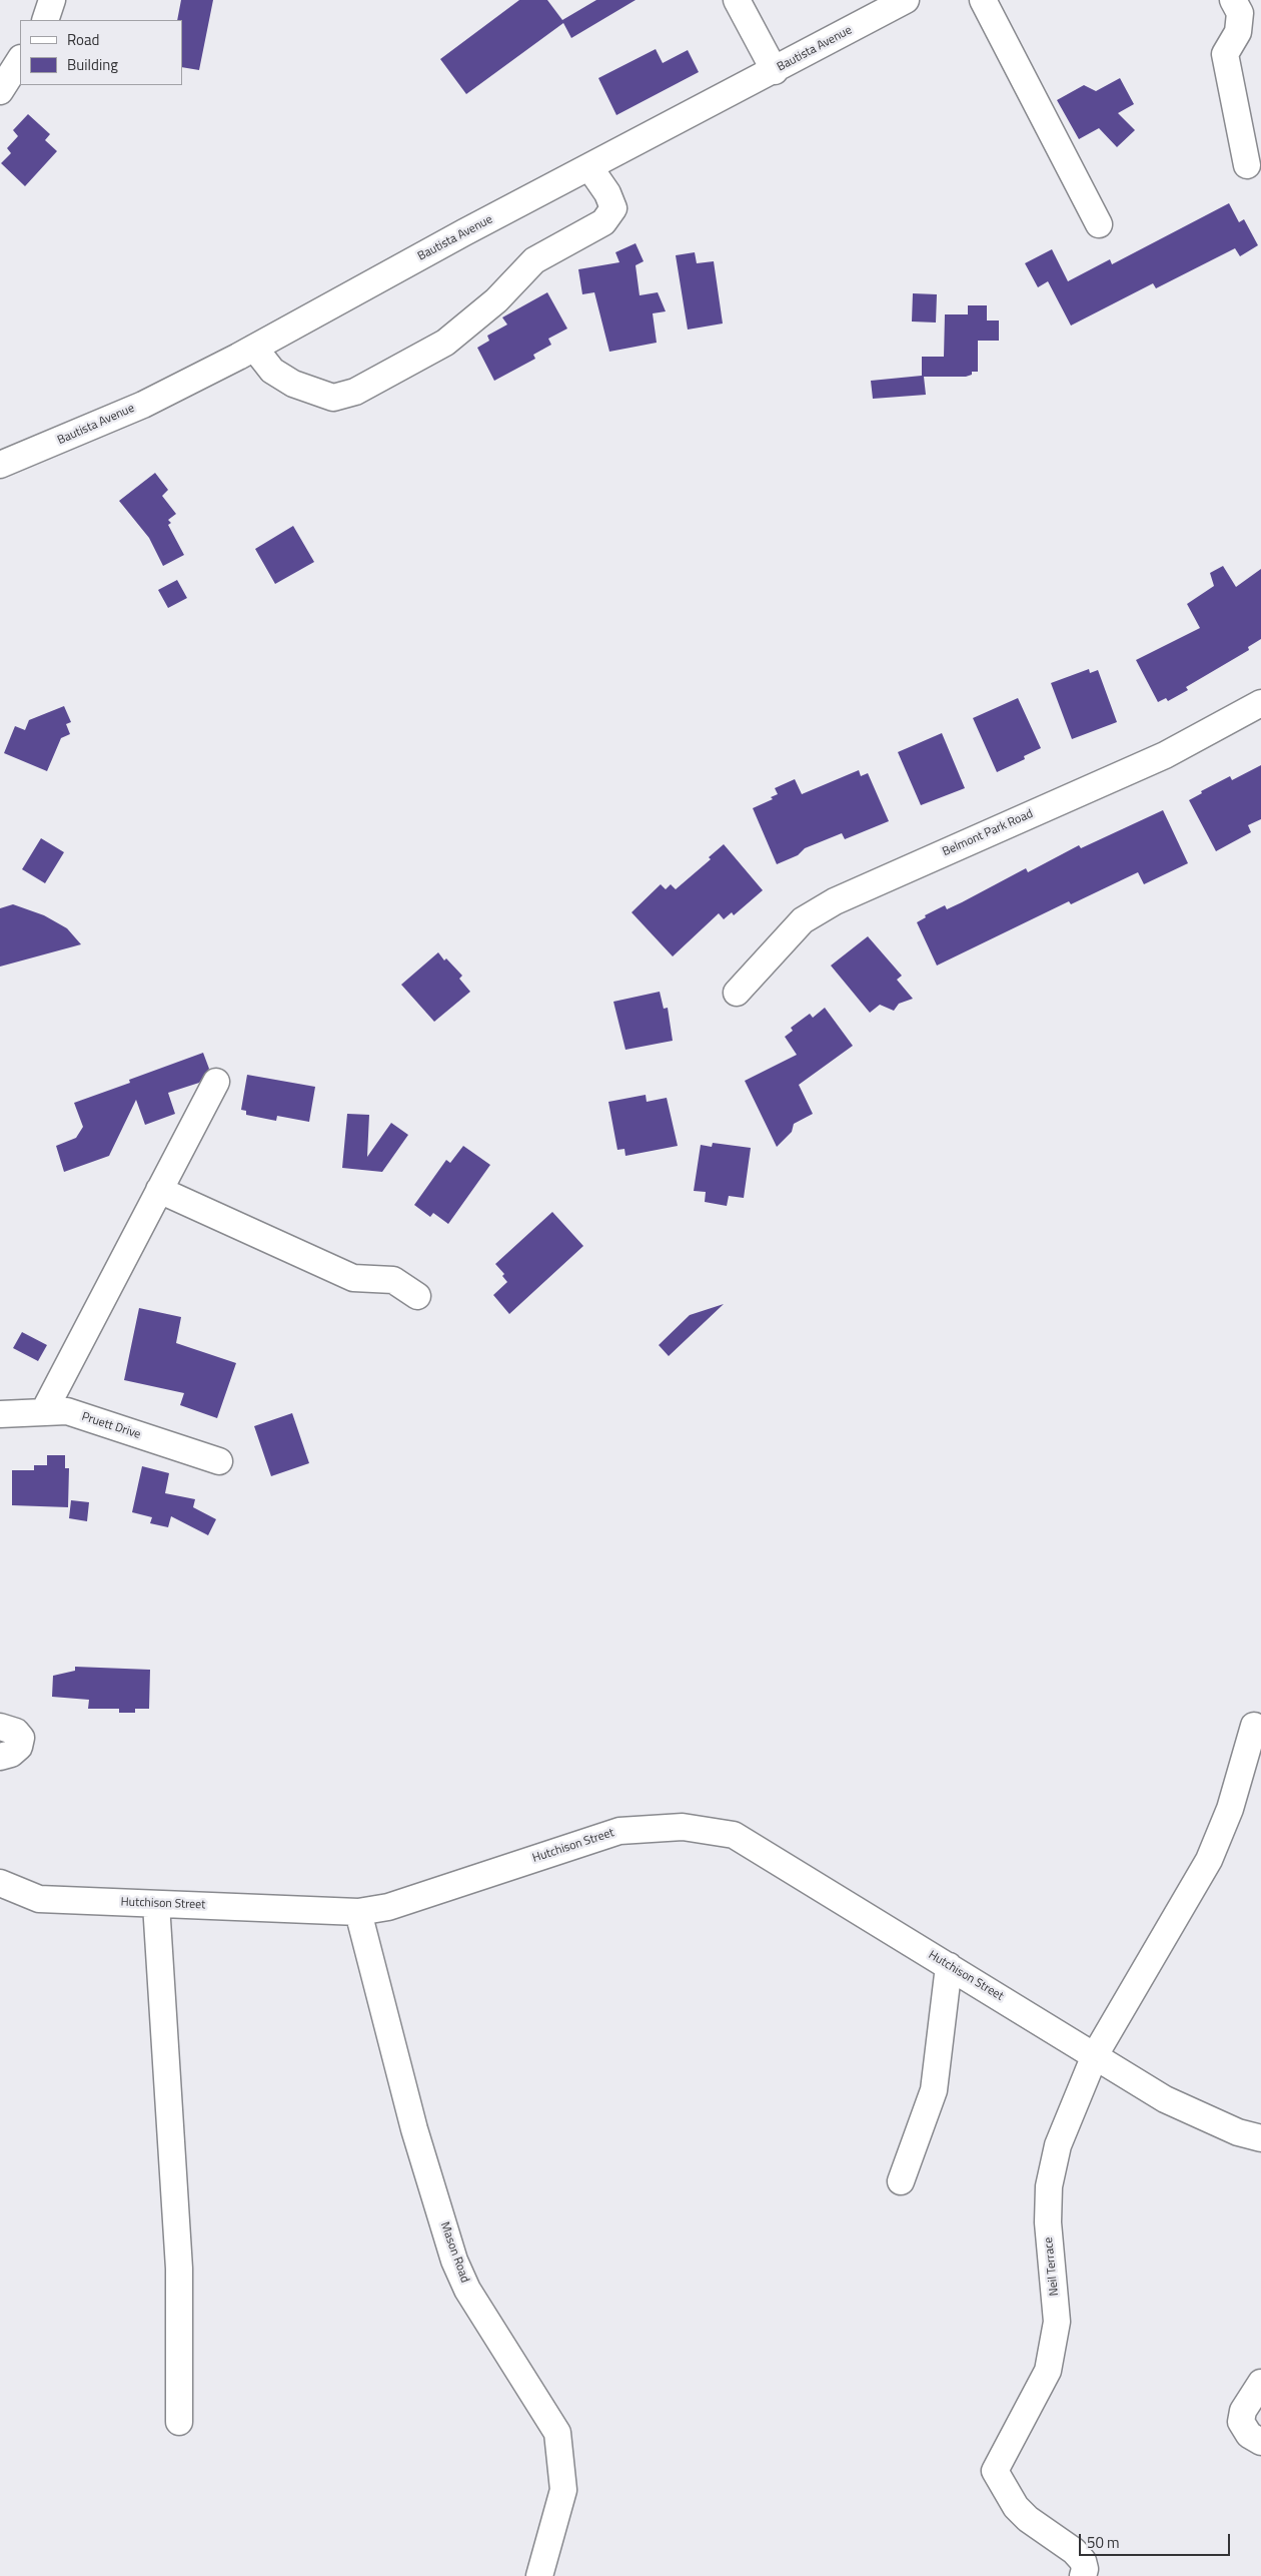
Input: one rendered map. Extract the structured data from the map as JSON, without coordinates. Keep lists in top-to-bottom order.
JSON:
{
  "streets": {
    "street": [
      "Bautista Avenue",
      "Belmont Park Road",
      "Pruett Drive",
      "Hutchison Street",
      "Mason Road",
      "Neil Terrace"
    ]
  },
  "crossings": [
    ["Hutchison Street", "Mason Road"],
    ["Hutchison Street", "Neil Terrace"]
  ],
  "legend": ["Road", "Building"],
  "scale_bar": "50 m"
}
